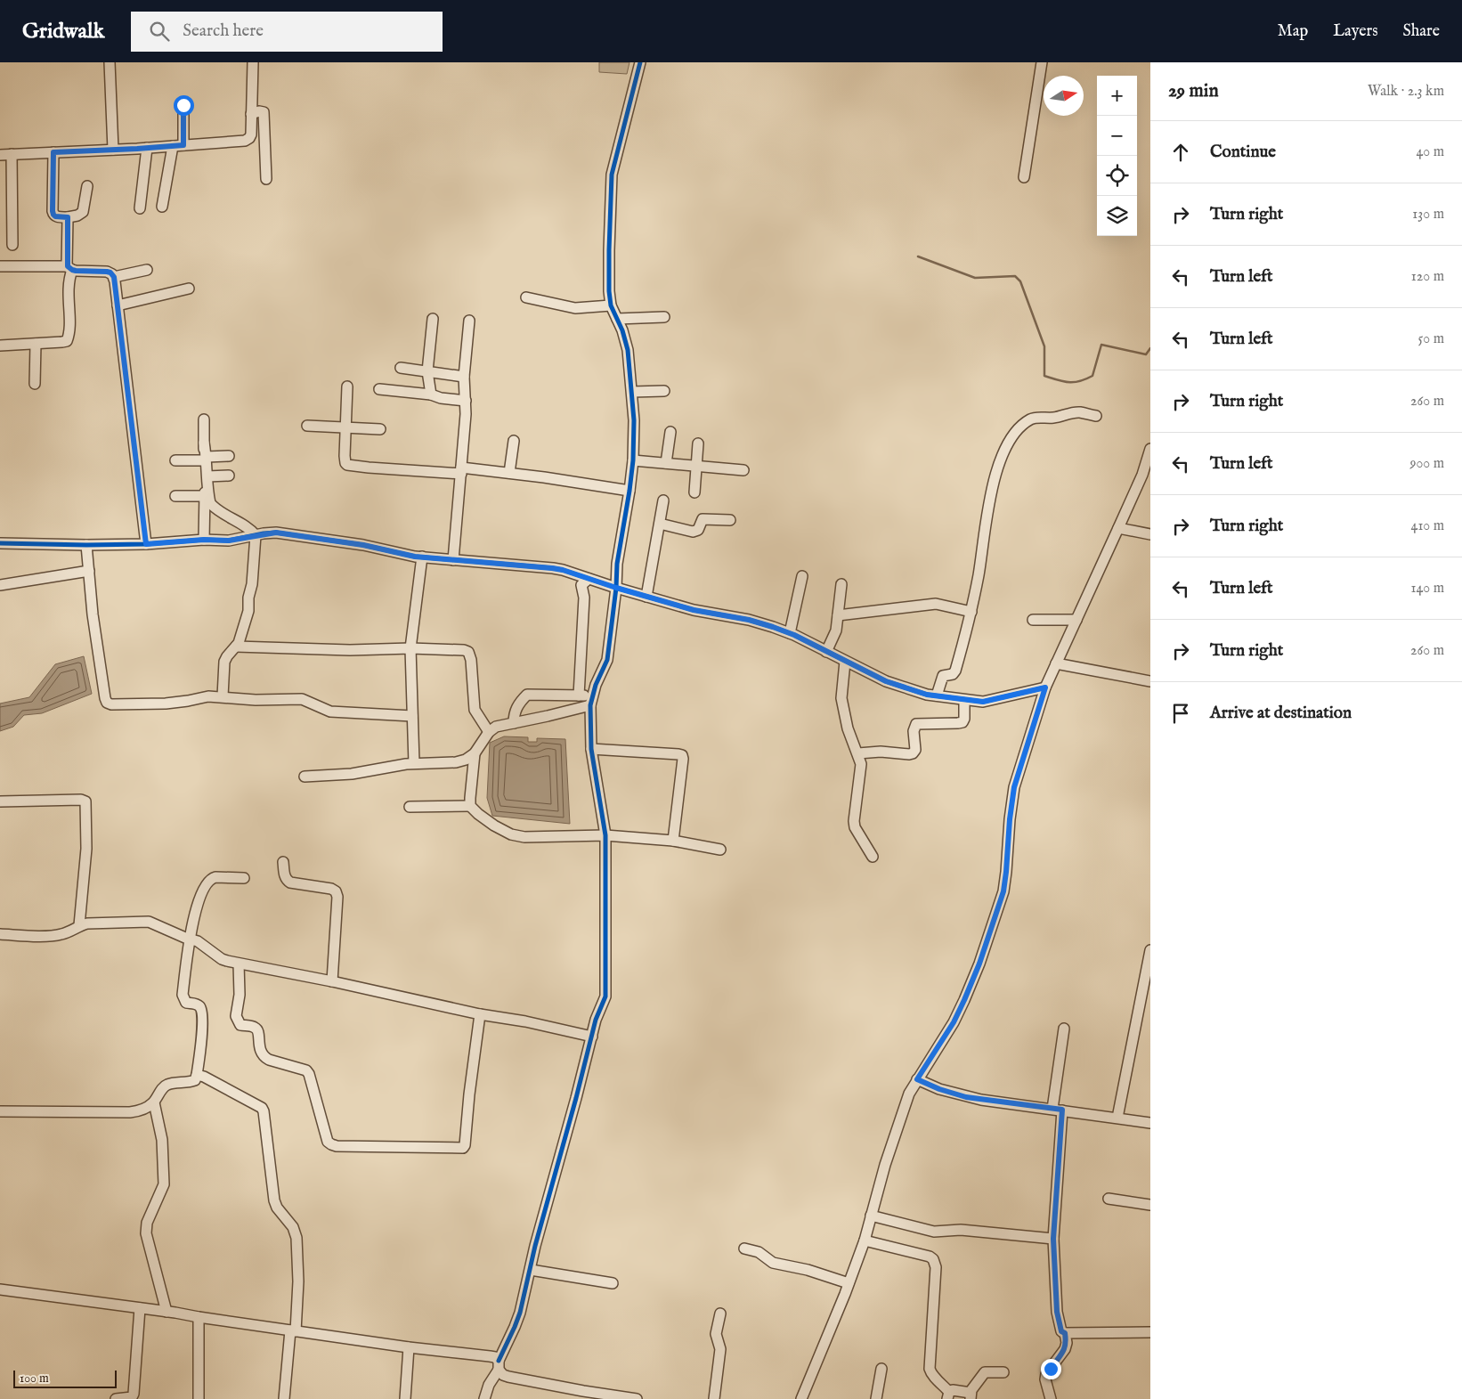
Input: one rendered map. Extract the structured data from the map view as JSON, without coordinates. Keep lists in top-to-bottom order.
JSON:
{
  "scale_bar": "100 m",
  "north": "right",
  "page": {
    "header": "Gridwalk",
    "search": "Search here",
    "nav": ["Map", "Layers", "Share"],
    "heading": ["29 min", "Walk · 2.3 km"],
    "map_buttons": ["+", "−"],
    "list": [
      ["Continue", "40 m"],
      ["Turn right", "130 m"],
      ["Turn left", "120 m"],
      ["Turn left", "50 m"],
      ["Turn right", "260 m"],
      ["Turn left", "900 m"],
      ["Turn right", "410 m"],
      ["Turn left", "140 m"],
      ["Turn right", "260 m"],
      "Arrive at destination"
    ],
    "scale": "100 m"
  }
}
